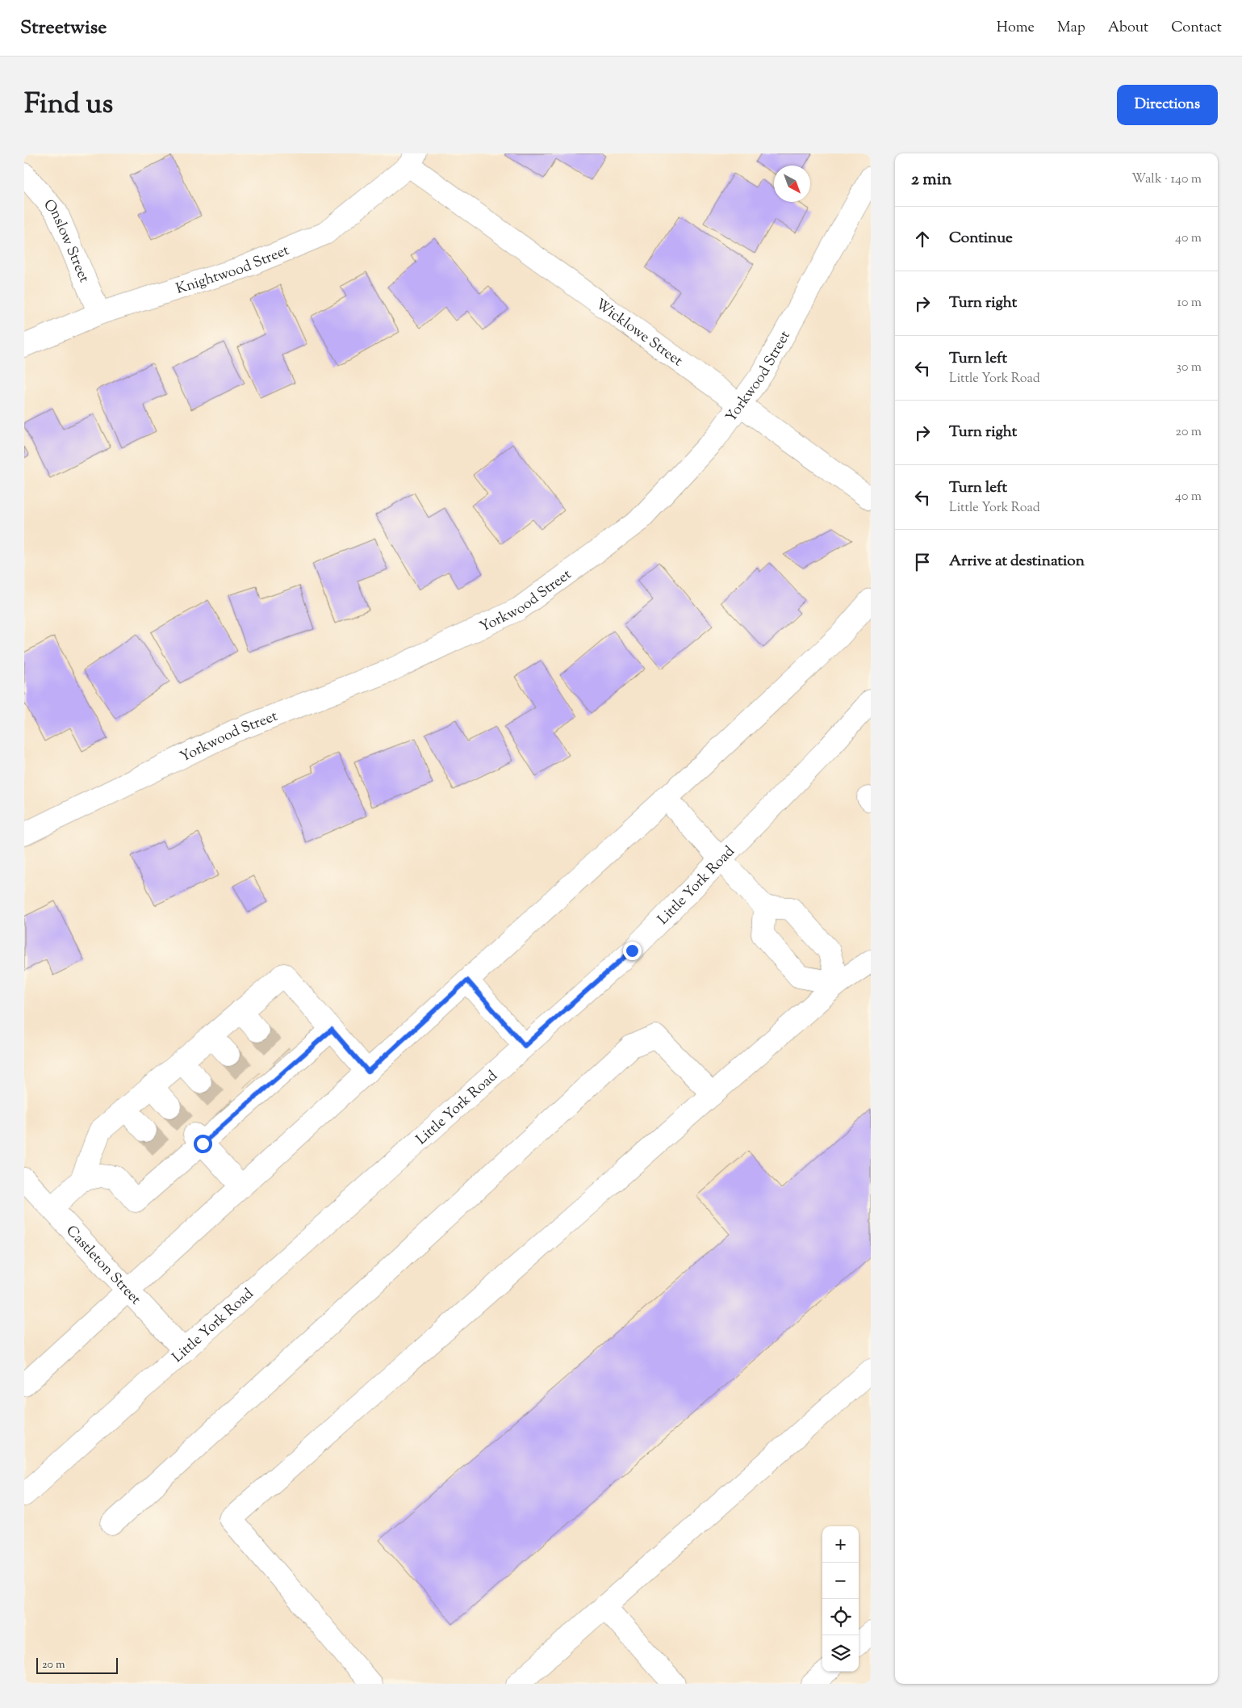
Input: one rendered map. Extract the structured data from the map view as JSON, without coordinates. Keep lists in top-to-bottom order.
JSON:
{
  "streets": {
    "street": [
      "Onslow Street",
      "Knightwood Street",
      "Wicklowe Street",
      "Yorkwood Street",
      "Little York Road",
      "Castleton Street"
    ]
  },
  "crossings": [
    ["Onslow Street", "Knightwood Street"],
    ["Knightwood Street", "Wicklowe Street"],
    ["Wicklowe Street", "Yorkwood Street"],
    ["Little York Road", "Castleton Street"]
  ],
  "scale_bar": "20 m",
  "north": "bottom right",
  "page": {
    "header": "Streetwise",
    "nav": [
      "Home",
      "Map",
      "About",
      "Contact"
    ],
    "title": "Find us",
    "buttons": "Directions",
    "heading": ["2 min", "Walk · 140 m"],
    "list": [
      ["Continue", "40 m"],
      ["Turn right", "10 m"],
      ["Turn left", "Little York Road", "30 m"],
      ["Turn right", "20 m"],
      ["Turn left", "Little York Road", "40 m"],
      "Arrive at destination"
    ],
    "map_buttons": ["+", "−"],
    "scale": "20 m"
  }
}
